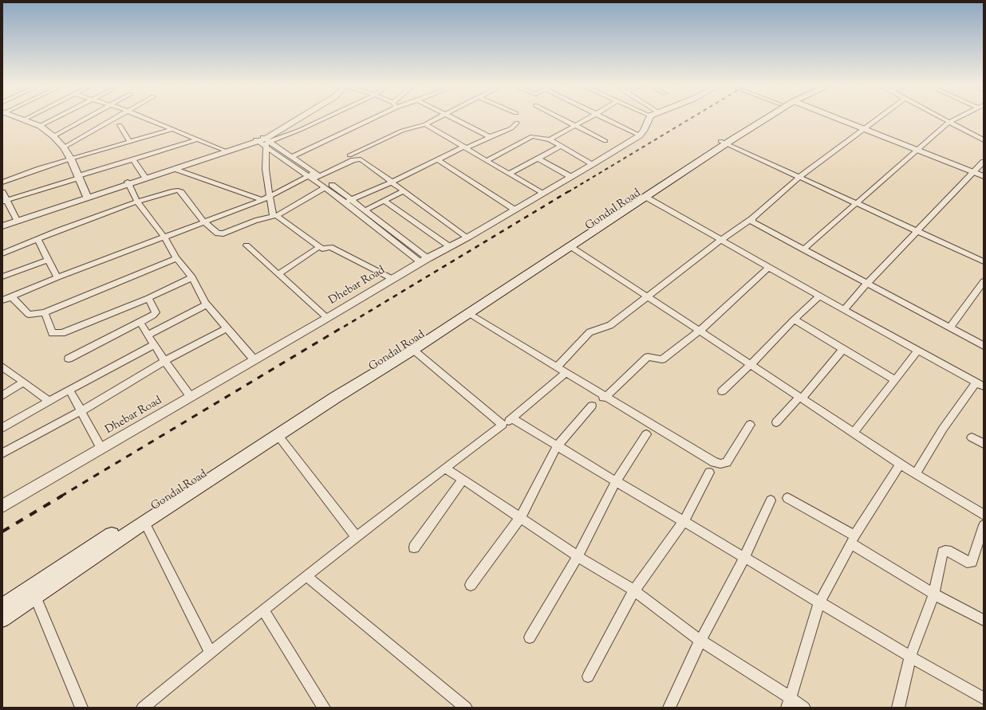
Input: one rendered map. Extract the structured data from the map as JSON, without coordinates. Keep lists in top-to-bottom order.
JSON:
{
  "streets": {
    "main road": ["Gondal Road"],
    "street": ["Dhebar Road"]
  }
}
